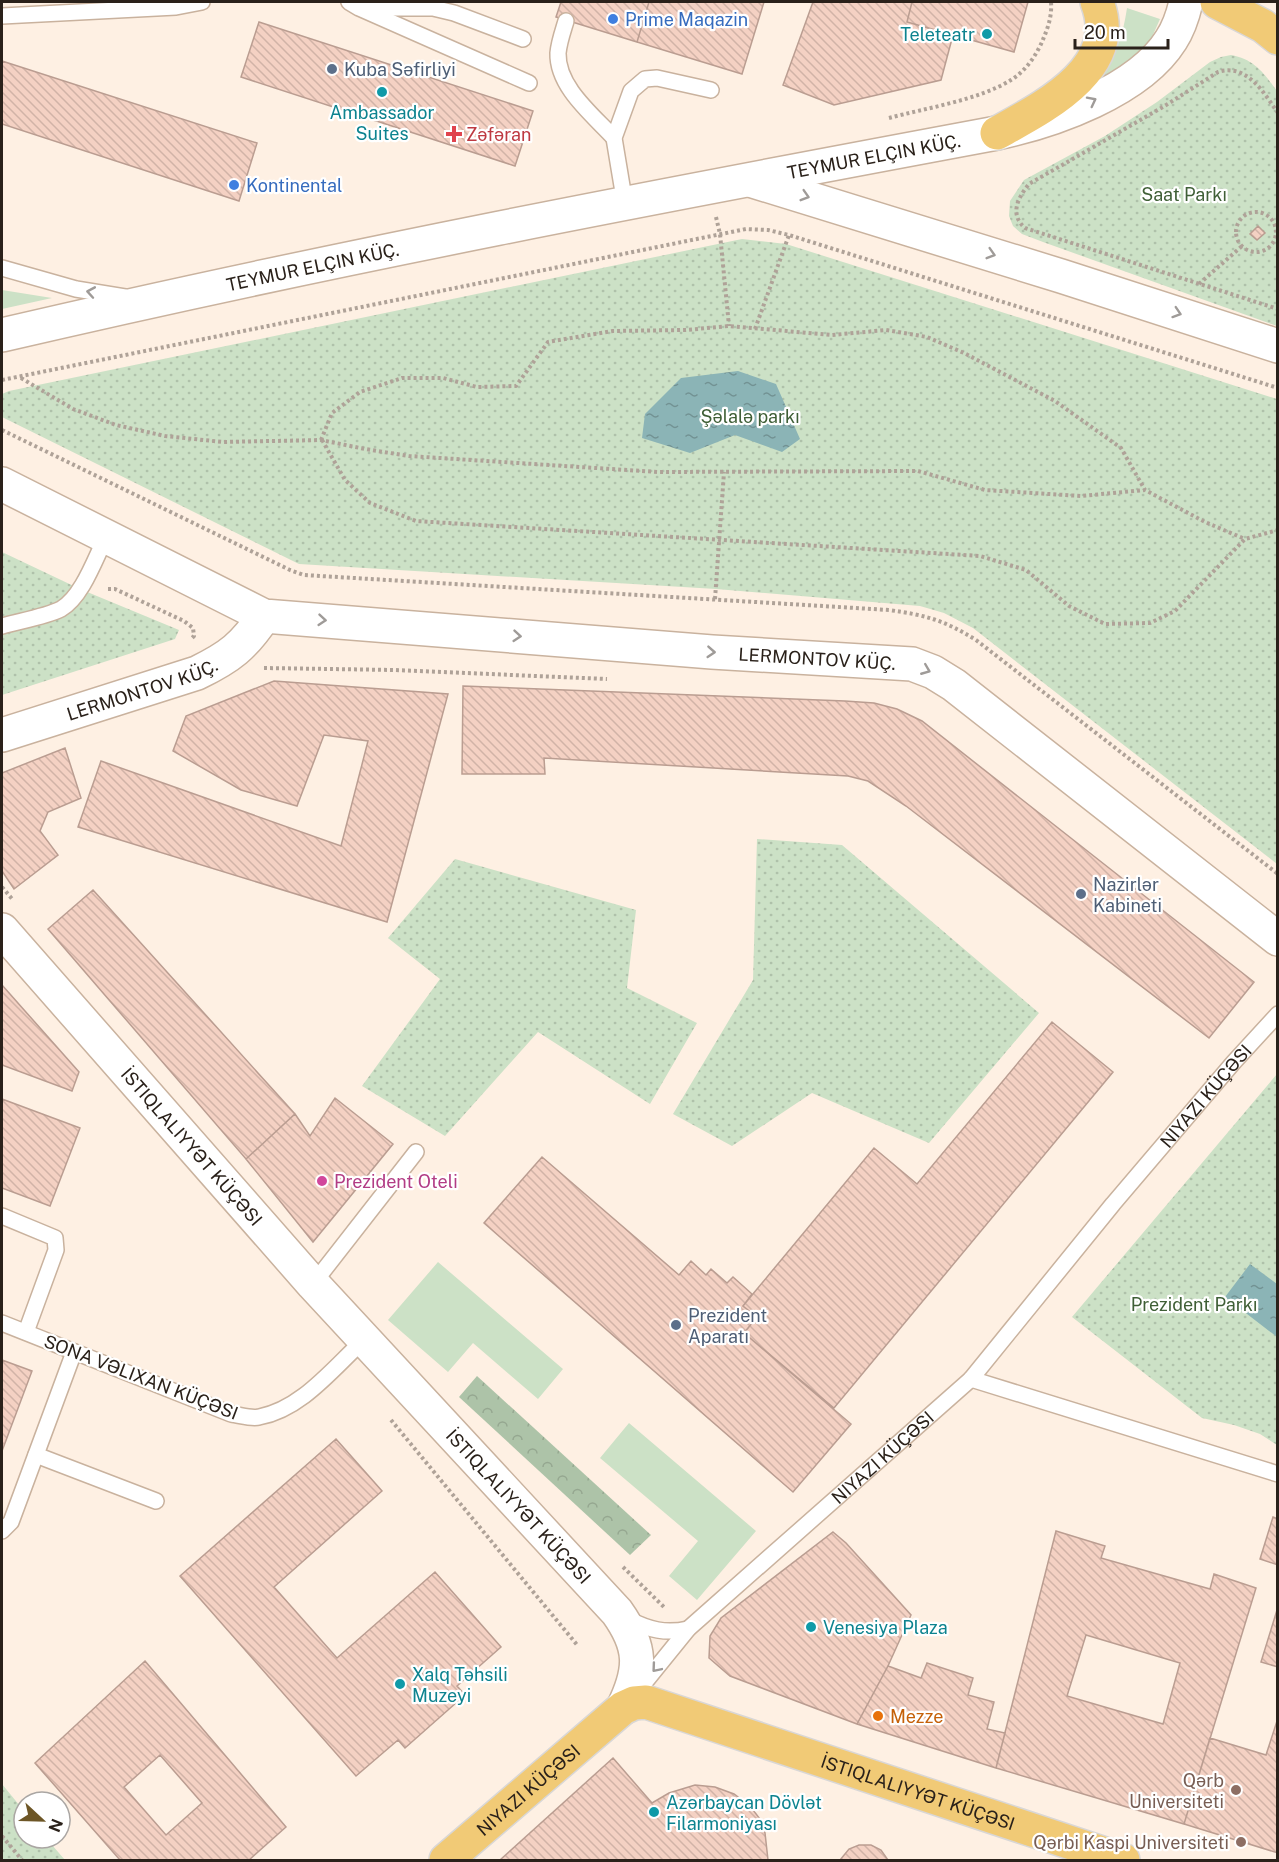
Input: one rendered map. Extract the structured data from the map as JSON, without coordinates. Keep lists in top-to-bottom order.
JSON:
{
  "streets": {
    "main road": [
      "TEYMUR ELÇIN KÜÇ.",
      "LERMONTOV KÜÇ.",
      "NIYAZI KÜÇƏSI",
      "İSTIQLALIYYƏT KÜÇƏSI"
    ],
    "lane": ["SONA VƏLIXAN KÜÇƏSI"]
  },
  "crossings": [
    ["NIYAZI KÜÇƏSI", "İSTIQLALIYYƏT KÜÇƏSI"],
    ["İSTIQLALIYYƏT KÜÇƏSI", "SONA VƏLIXAN KÜÇƏSI"]
  ],
  "one_way": ["LERMONTOV KÜÇ."],
  "parks": ["Saat Parkı", "Şəlalə parkı", "Prezident Parkı"],
  "places": {
    "other": [
      "Prime Maqazin",
      "Teleteatr",
      "Kuba Səfirliyi",
      "Ambassador Suites",
      "Kontinental",
      "Nazirlər Kabineti",
      "Prezident Oteli",
      "Prezident Aparatı",
      "Venesiya Plaza",
      "Xalq Təhsili Muzeyi",
      "Mezze",
      "Qərb Universiteti",
      "Azərbaycan Dövlət Filarmoniyası",
      "Qərbi Kaspi Universiteti"
    ],
    "health": ["Zəfəran"]
  },
  "scale_bar": "20 m",
  "north": "right"
}
